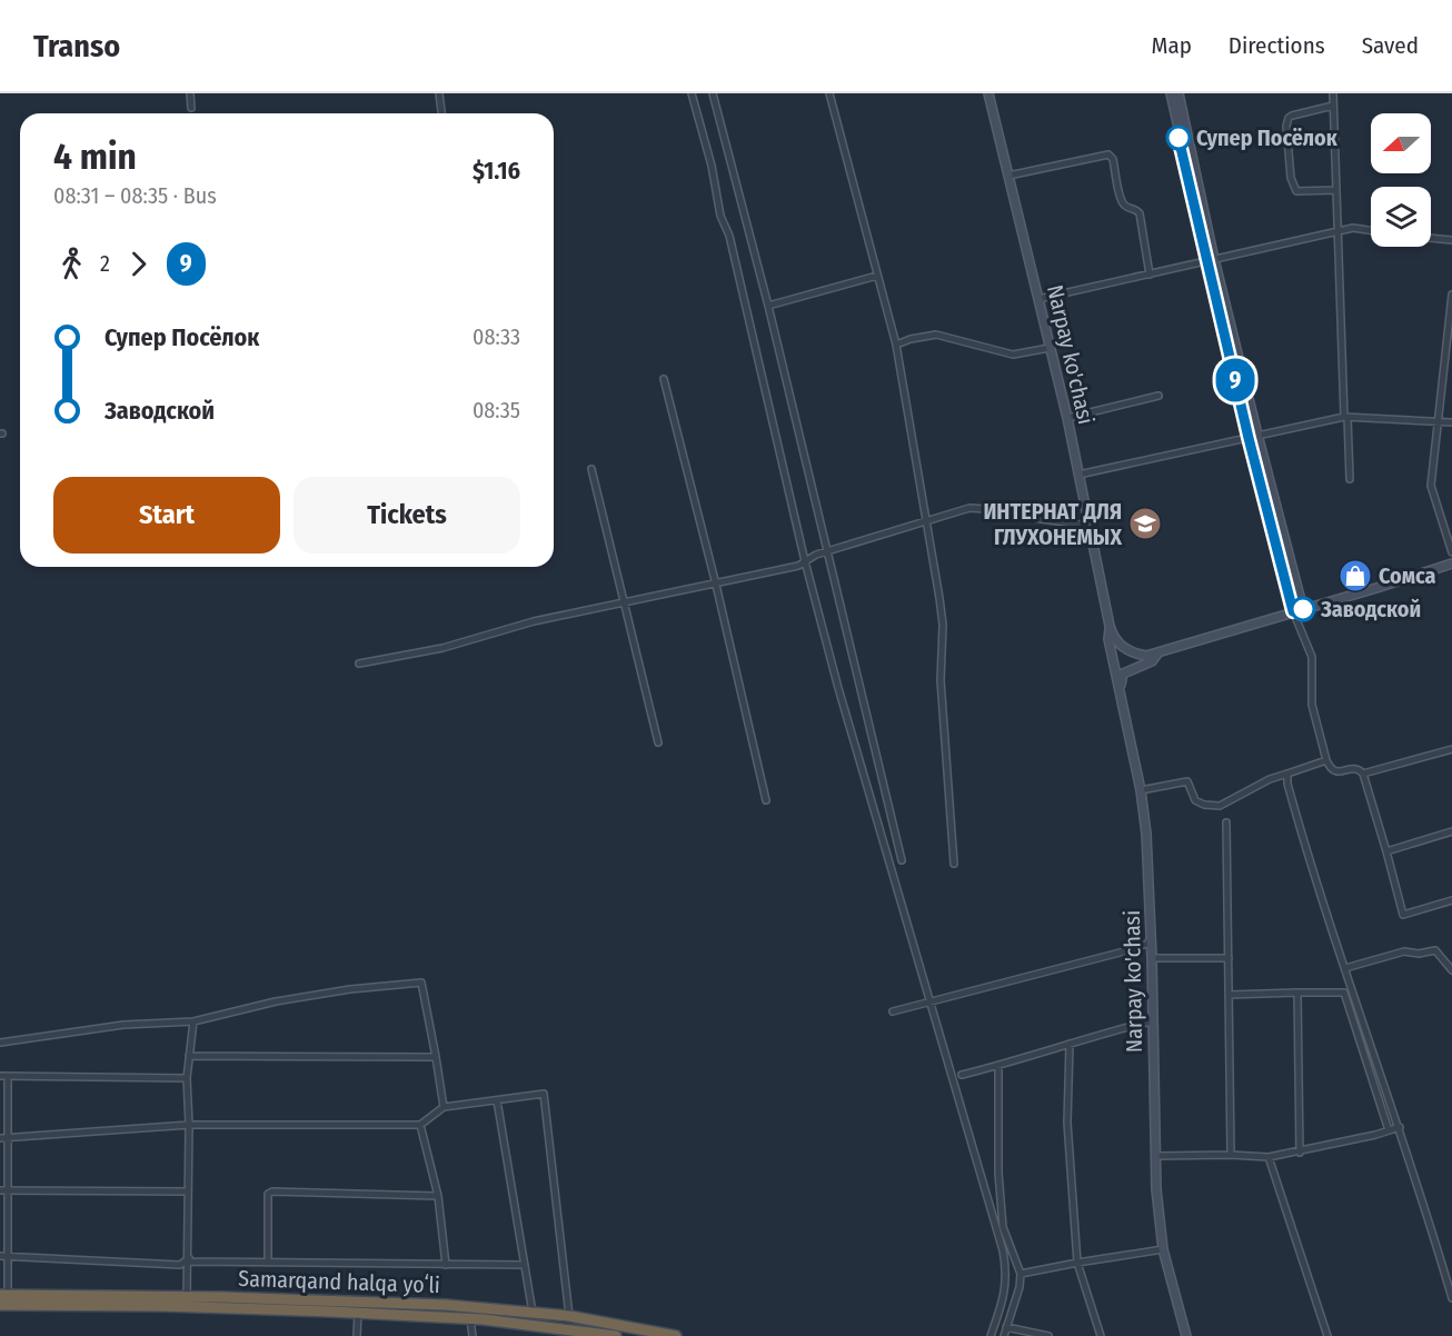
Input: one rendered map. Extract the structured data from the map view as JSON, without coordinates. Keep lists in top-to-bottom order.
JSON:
{
  "streets": {
    "highway": ["Samarqand halqa yoʻli"],
    "street": ["Narpay ko'chasi"]
  },
  "places": {
    "other": ["Супер Посёлок", "Заводской"],
    "school or university": ["ИНТЕРНАТ ДЛЯ ГЛУХОНЕМЫХ"],
    "shop": ["Сомса"]
  },
  "lines": ["bus line 9"],
  "north": "left",
  "page": {
    "header": "Transo",
    "nav": ["Map", "Directions", "Saved"],
    "on_map": "9",
    "heading": ["4 min", "08:31 – 08:35 · Bus", "$1.16"],
    "legs": ["2", "9"],
    "list": [
      {
        "name": "Супер Посёлок",
        "value": "08:33"
      },
      {
        "name": "Заводской",
        "value": "08:35"
      }
    ],
    "buttons": ["Start", "Tickets"]
  }
}
